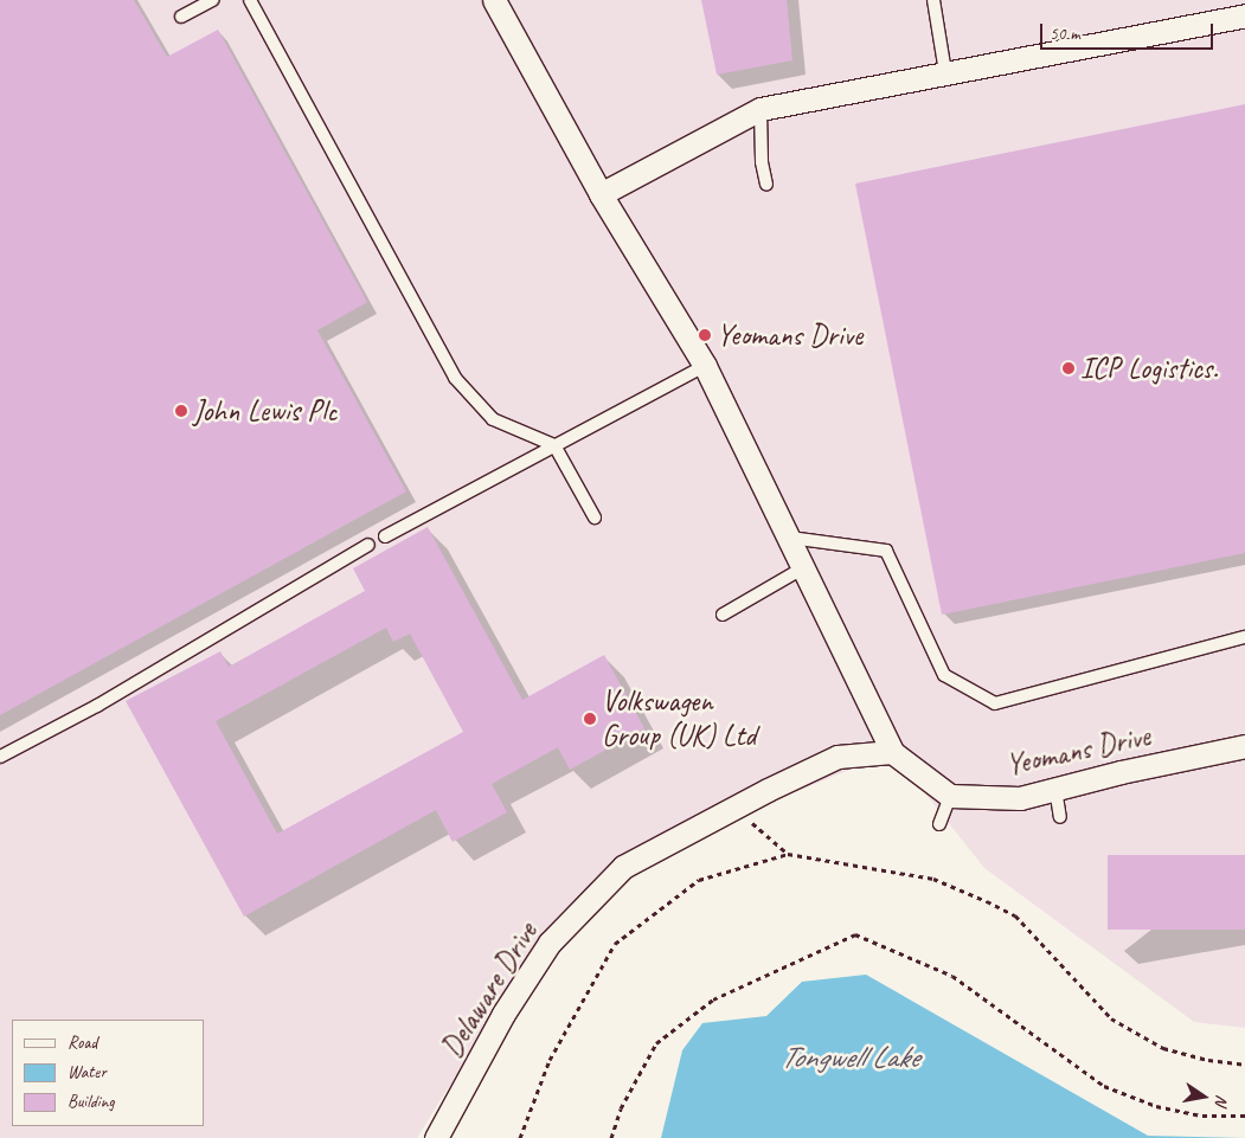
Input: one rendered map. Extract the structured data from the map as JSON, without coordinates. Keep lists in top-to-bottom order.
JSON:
{
  "streets": {
    "street": ["Yeomans Drive", "Delaware Drive"]
  },
  "water": ["Tongwell Lake"],
  "places": [
    "Yeomans Drive",
    "ICP Logistics.",
    "John Lewis Plc",
    "Volkswagen Group (UK) Ltd"
  ],
  "legend": ["Road", "Water", "Building"],
  "scale_bar": "50 m",
  "north": "right"
}
